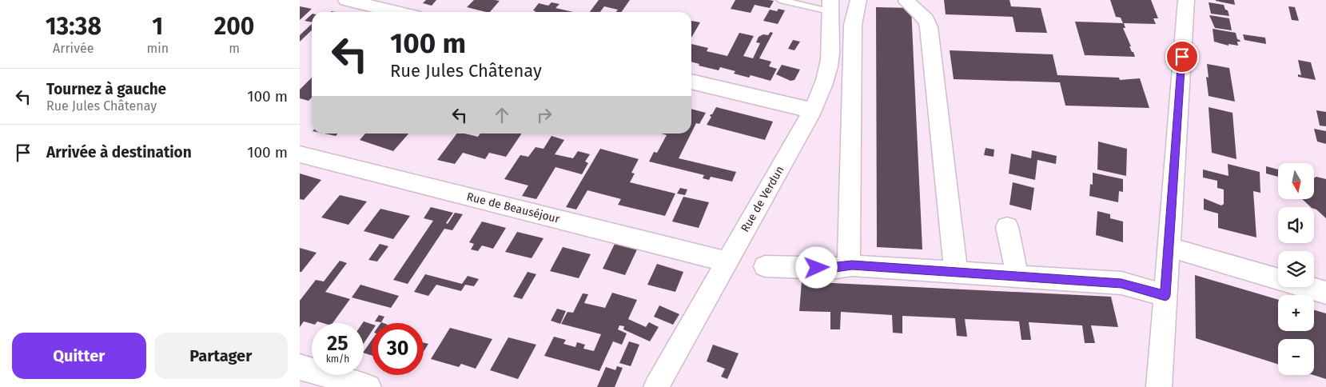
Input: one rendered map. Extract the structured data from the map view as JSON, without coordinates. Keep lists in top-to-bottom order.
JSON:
{
  "streets": {
    "street": ["Rue de Verdun", "Rue de Beauséjour"]
  },
  "crossings": [
    ["Rue de Verdun", "Rue de Beauséjour"]
  ],
  "north": "bottom",
  "page": {
    "eta": [
      "13:38",
      "Arrivée",
      "1",
      "min",
      "200",
      "m"
    ],
    "turn": ["100 m", "Rue Jules Châtenay"],
    "list": [
      {
        "name": "Tournez à gauche",
        "note": "Rue Jules Châtenay",
        "value": "100 m"
      },
      {
        "name": "Arrivée à destination",
        "value": "100 m"
      }
    ],
    "map_buttons": ["+", "−"],
    "speed": "25 km/h",
    "limit": "30",
    "buttons": ["Quitter", "Partager"]
  }
}
